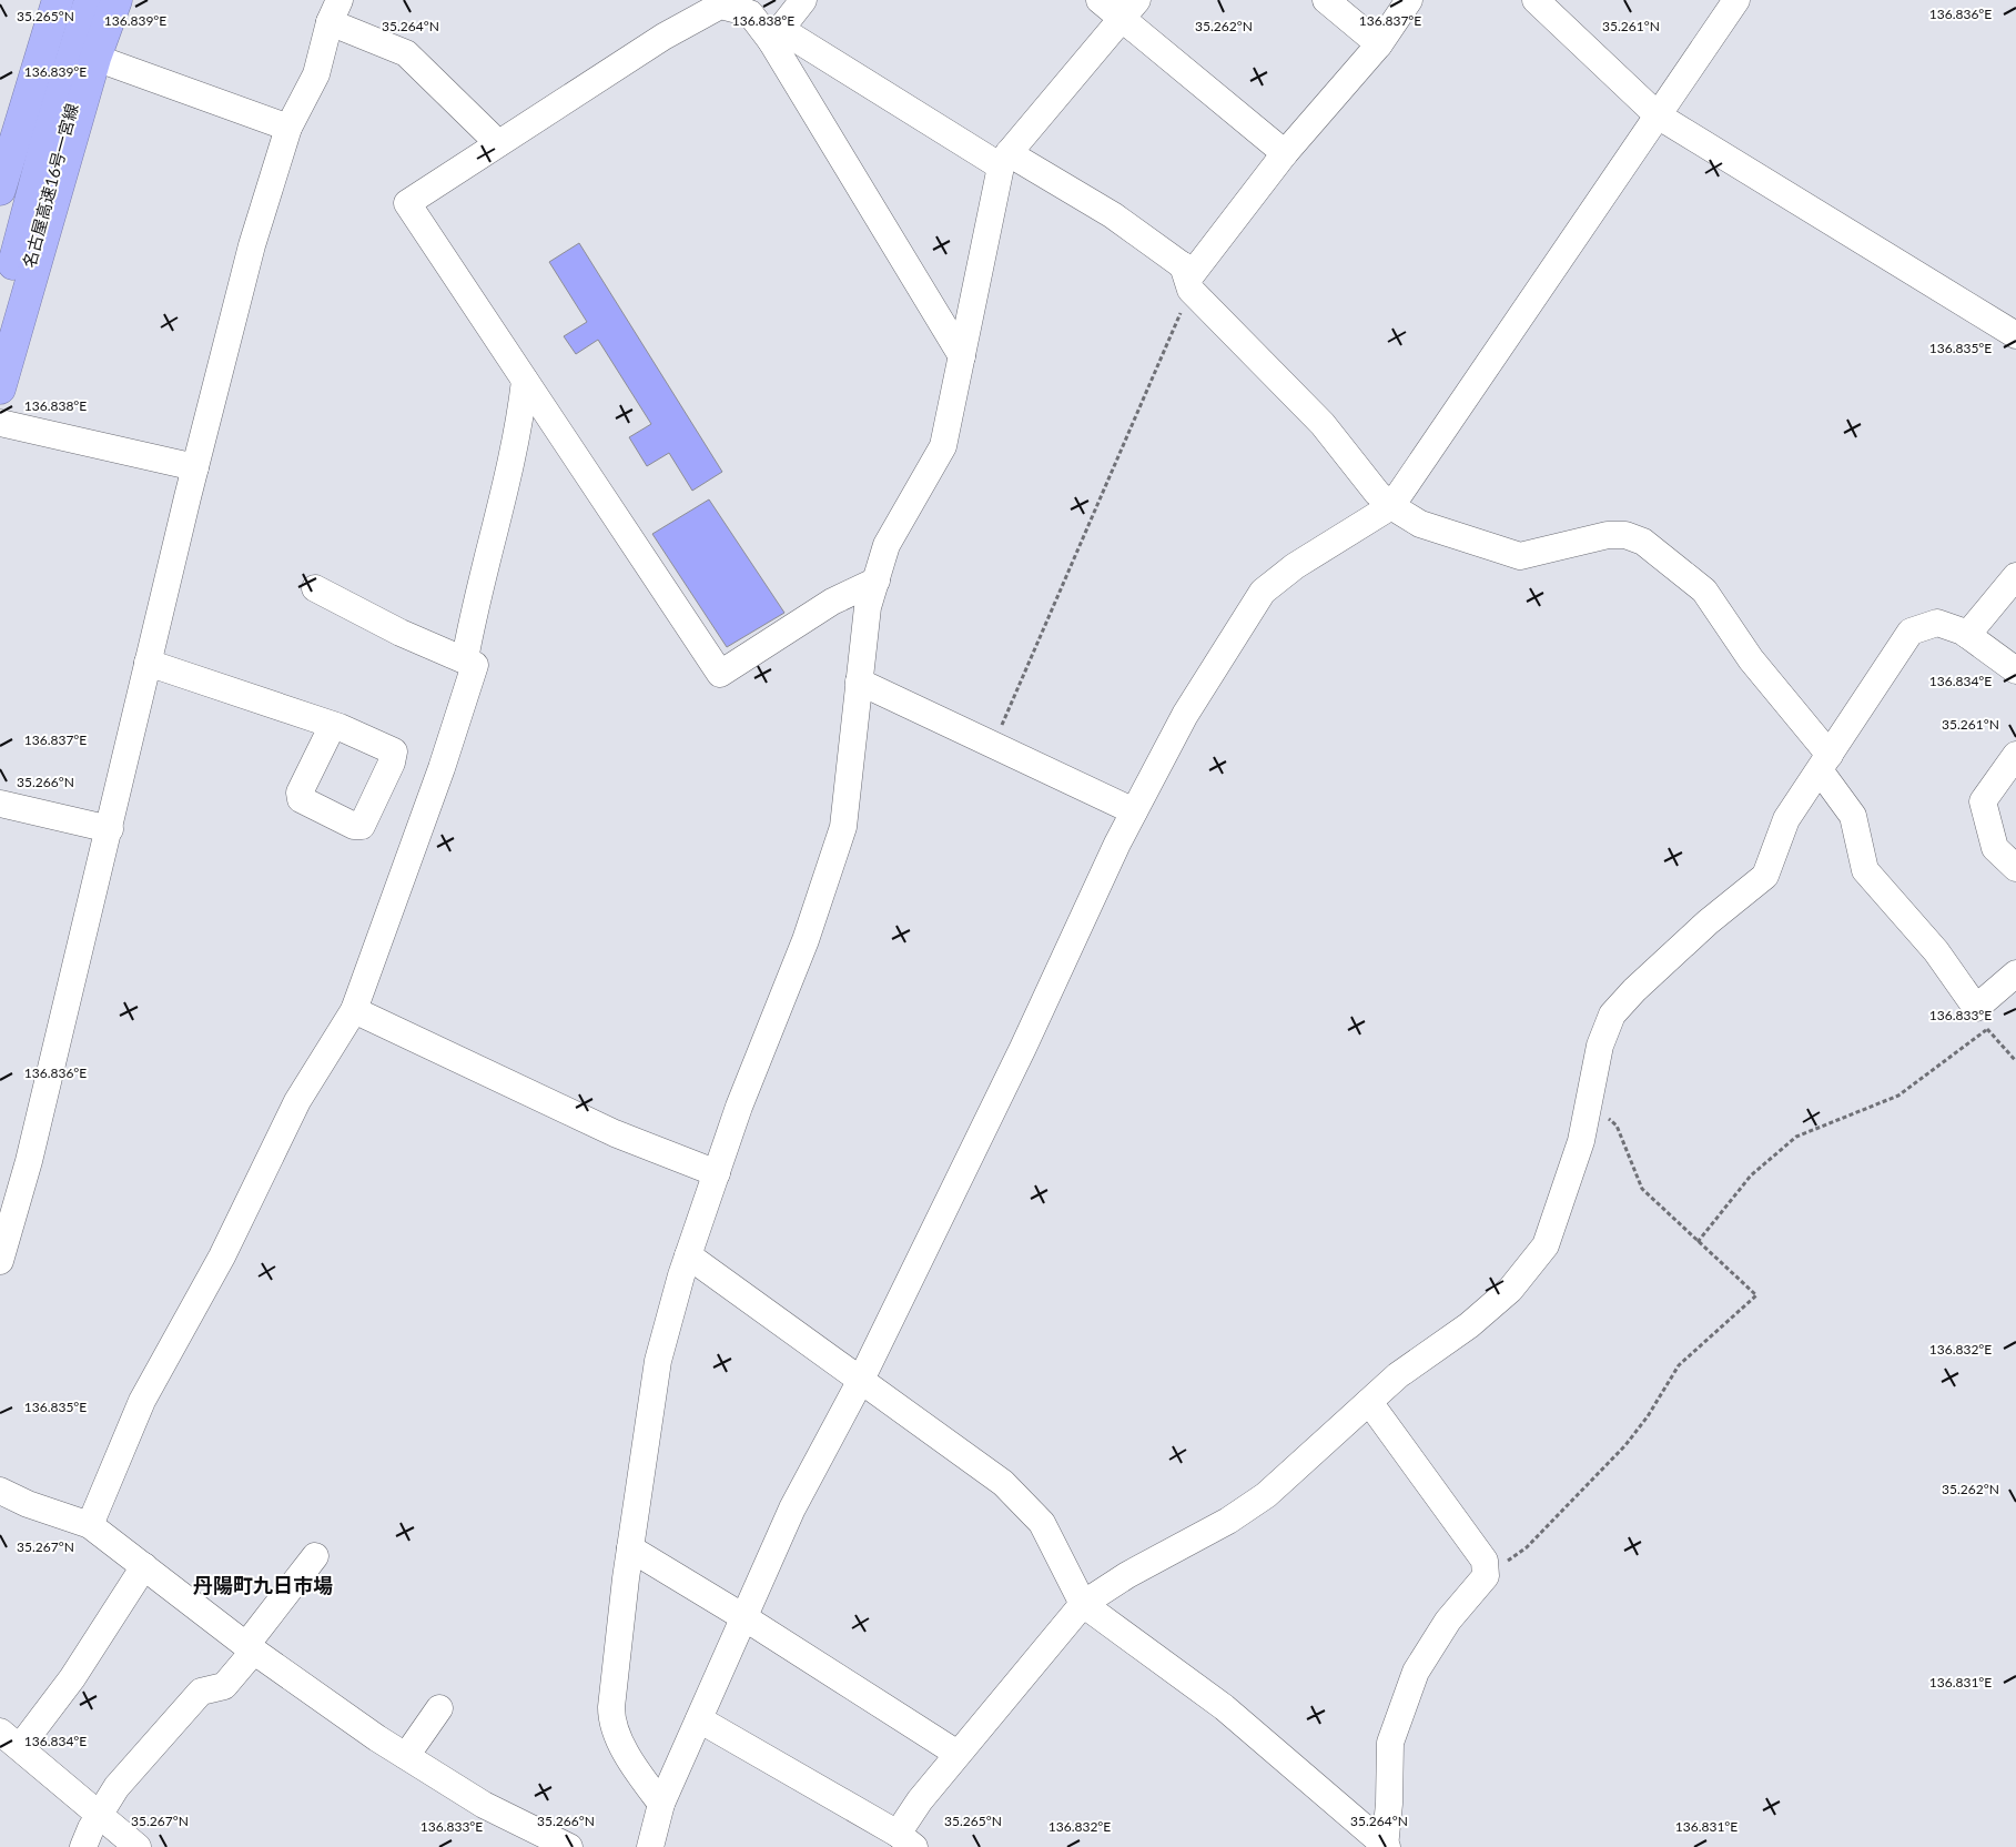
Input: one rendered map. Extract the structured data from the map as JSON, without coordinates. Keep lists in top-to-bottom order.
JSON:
{
  "streets": {
    "highway": ["名古屋高速16号一宮線"]
  },
  "districts": ["丹陽町九日市場"],
  "coordinates": [
    "136.836°E",
    "35.265°N",
    "136.839°E",
    "136.838°E",
    "136.837°E",
    "35.264°N",
    "35.262°N",
    "35.261°N",
    "136.835°E",
    "136.834°E",
    "35.266°N",
    "136.833°E",
    "136.832°E",
    "35.267°N",
    "136.831°E"
  ]
}
